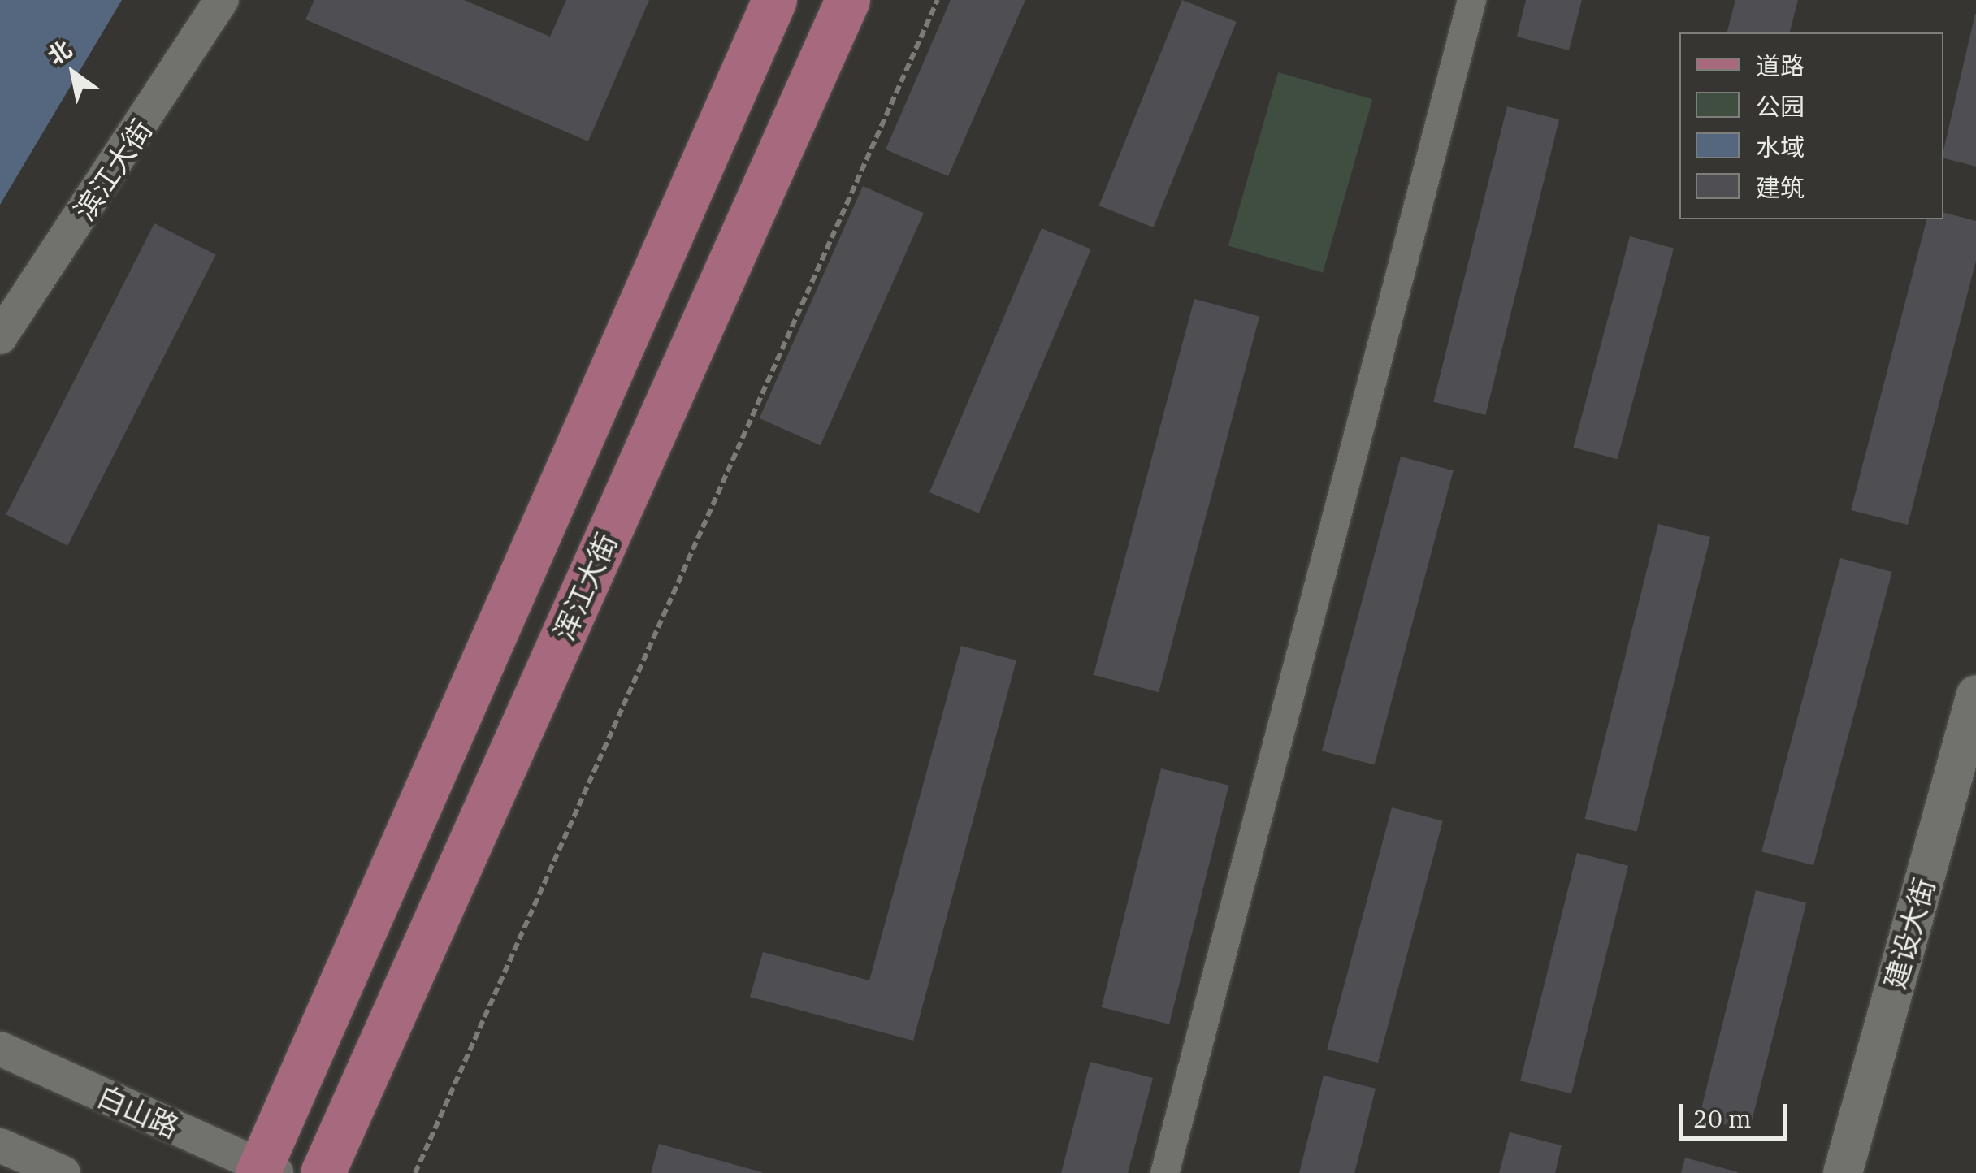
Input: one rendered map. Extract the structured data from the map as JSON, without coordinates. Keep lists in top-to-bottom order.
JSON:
{
  "streets": {
    "main road": ["浑江大街", "建设大街"],
    "street": ["滨江大街", "白山路"]
  },
  "legend": [
    "道路",
    "公园",
    "水域",
    "建筑"
  ],
  "scale_bar": "20 m",
  "north": "top left"
}
